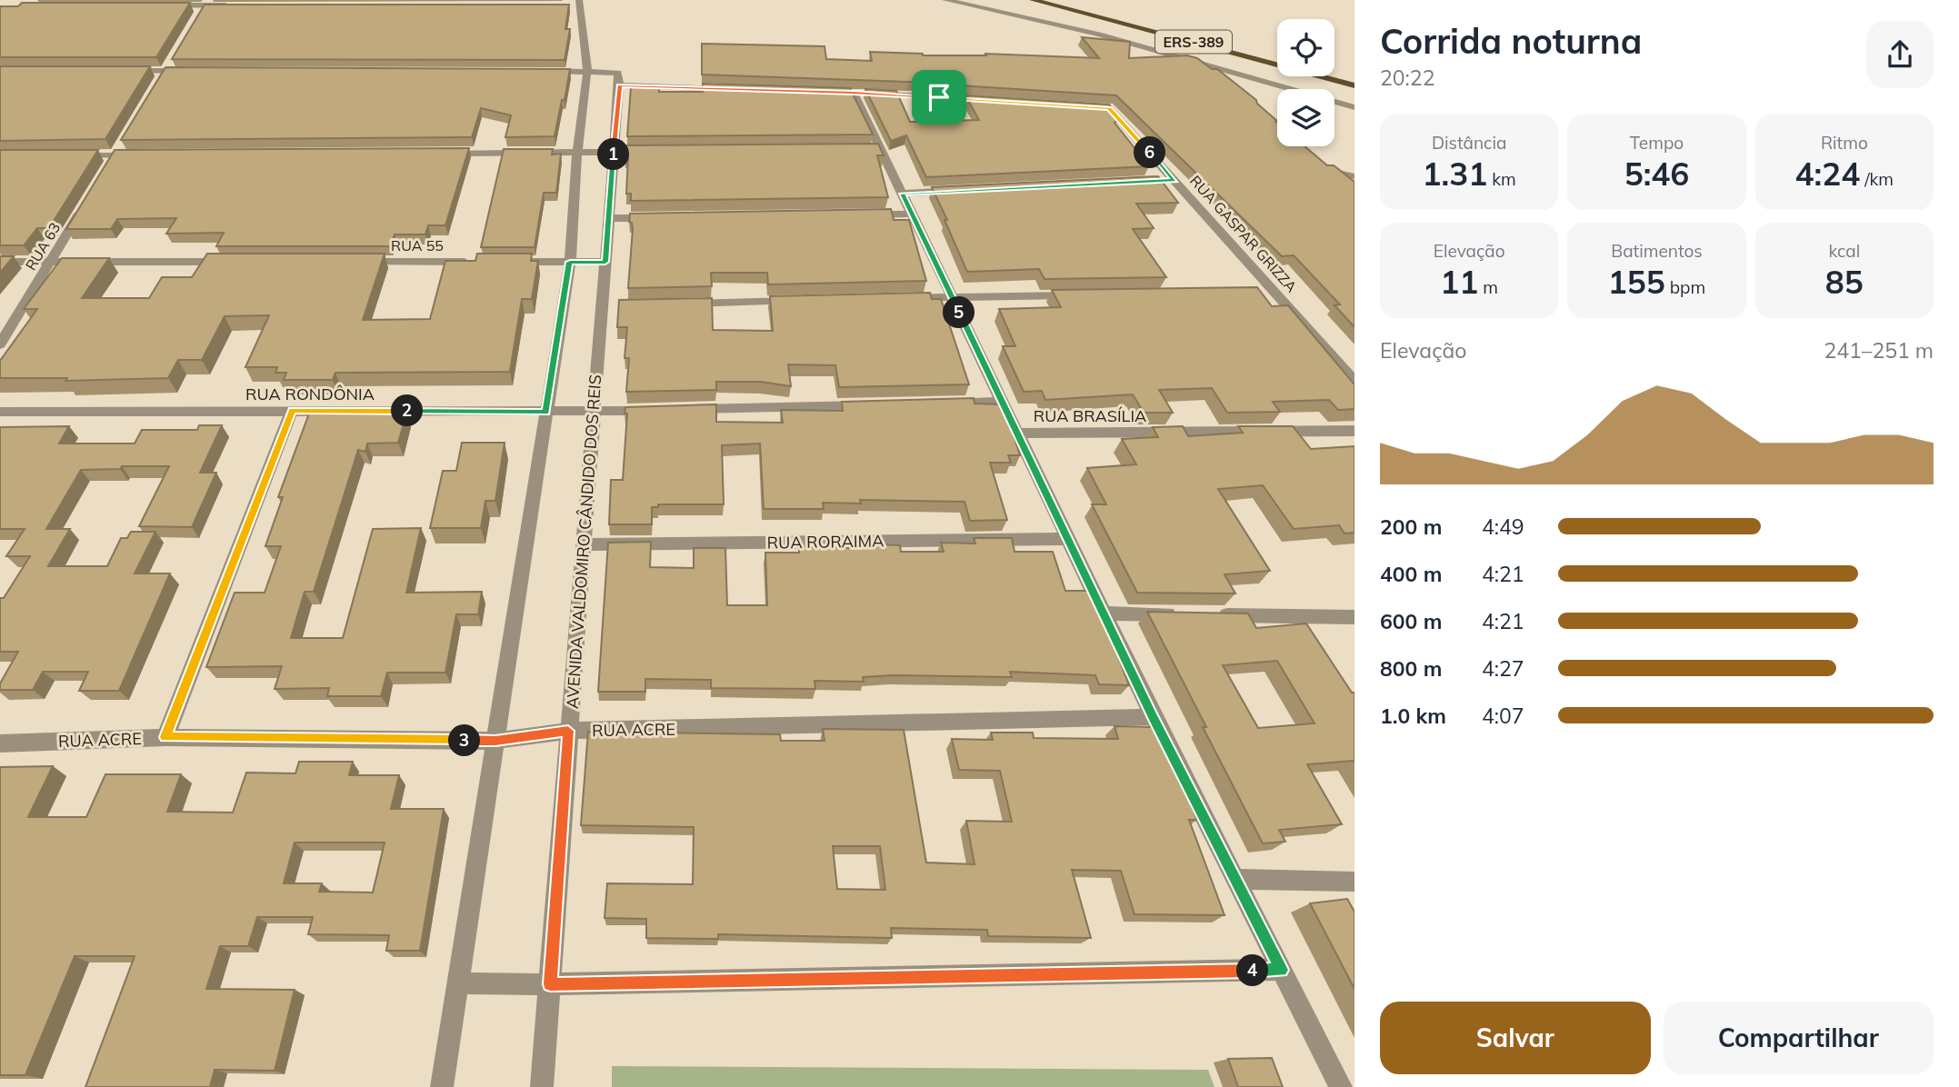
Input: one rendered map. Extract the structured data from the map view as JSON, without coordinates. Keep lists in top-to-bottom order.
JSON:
{
  "streets": {
    "main road": ["ERS-389"],
    "street": [
      "RUA GASPAR GRIZZA",
      "RUA 55",
      "RUA 63",
      "RUA RONDÔNIA",
      "RUA BRASÍLIA",
      "AVENIDA VALDOMIRO CÂNDIDO DOS REIS",
      "RUA RORAIMA",
      "RUA ACRE"
    ]
  },
  "crossings": [
    ["RUA RONDÔNIA", "AVENIDA VALDOMIRO CÂNDIDO DOS REIS"],
    ["AVENIDA VALDOMIRO CÂNDIDO DOS REIS", "RUA RORAIMA"],
    ["AVENIDA VALDOMIRO CÂNDIDO DOS REIS", "RUA ACRE"]
  ],
  "page": {
    "heading": ["Corrida noturna", "20:22"],
    "stats": [
      ["Distância", "1.31 km"],
      ["Tempo", "5:46"],
      ["Ritmo", "4:24 /km"],
      ["Elevação", "11 m"],
      ["Batimentos", "155 bpm"],
      ["kcal", "85"]
    ],
    "pins": [
      "6",
      "1",
      "5",
      "2",
      "3",
      "4"
    ],
    "chart": ["Elevação", "241–251 m"],
    "list": [
      {
        "name": "200 m",
        "note": "4:49"
      },
      {
        "name": "400 m",
        "note": "4:21"
      },
      {
        "name": "600 m",
        "note": "4:21"
      },
      {
        "name": "800 m",
        "note": "4:27"
      },
      {
        "name": "1.0 km",
        "note": "4:07"
      }
    ],
    "buttons": ["Salvar", "Compartilhar"]
  }
}
